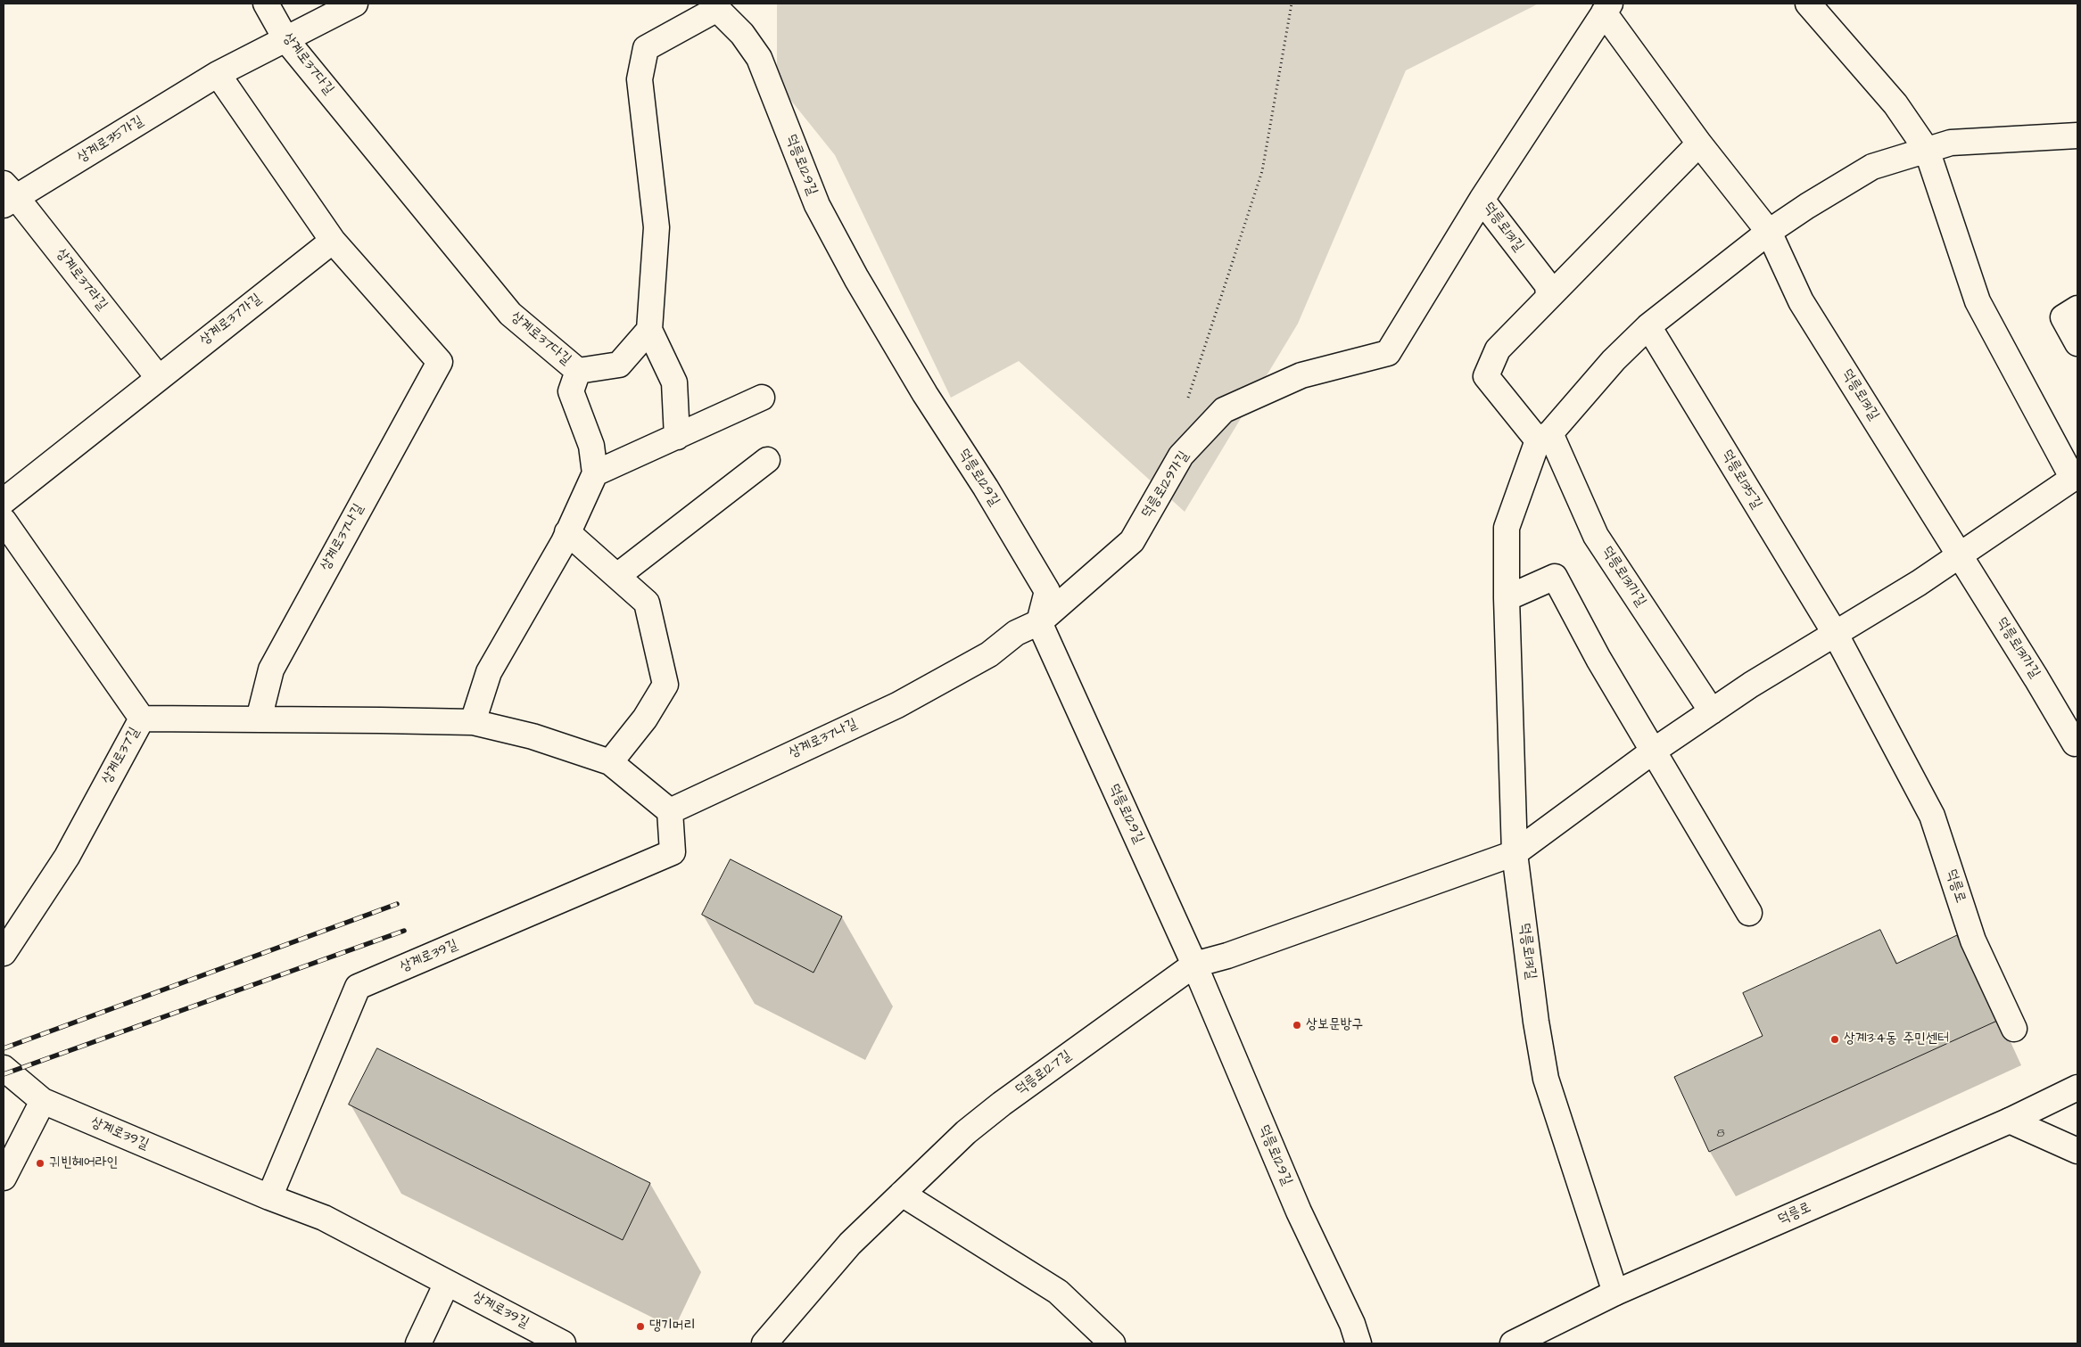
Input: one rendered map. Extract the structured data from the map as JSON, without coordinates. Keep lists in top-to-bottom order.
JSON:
{
  "streets": {
    "street": [
      "상계로37다길",
      "상계로35가길",
      "덕릉로129길",
      "덕릉로131길",
      "상계로37라길",
      "상계로37가길",
      "덕릉로135길",
      "덕릉로129가길",
      "상계로37나길",
      "덕릉로131가길",
      "상계로37길",
      "덕릉로",
      "상계로39길",
      "덕릉로127길"
    ]
  },
  "crossings": [
    ["상계로37다길", "상계로35가길"],
    ["상계로35가길", "상계로37라길"],
    ["덕릉로129길", "덕릉로129가길"],
    ["덕릉로129길", "상계로37나길"],
    ["덕릉로129길", "덕릉로127길"],
    ["덕릉로131길", "덕릉로135길"],
    ["덕릉로131길", "덕릉로129가길"],
    ["덕릉로131길", "덕릉로131가길"],
    ["덕릉로131길", "덕릉로"],
    ["상계로37라길", "상계로37가길"],
    ["상계로37가길", "상계로37나길"],
    ["덕릉로135길", "덕릉로"],
    ["덕릉로129가길", "상계로37나길"],
    ["상계로37나길", "상계로39길"]
  ],
  "places": [
    "상보문방구",
    "상계3·4동 주민센터",
    "귀빈헤어라인",
    "댕기머리"
  ],
  "house_numbers": ["8"]
}
